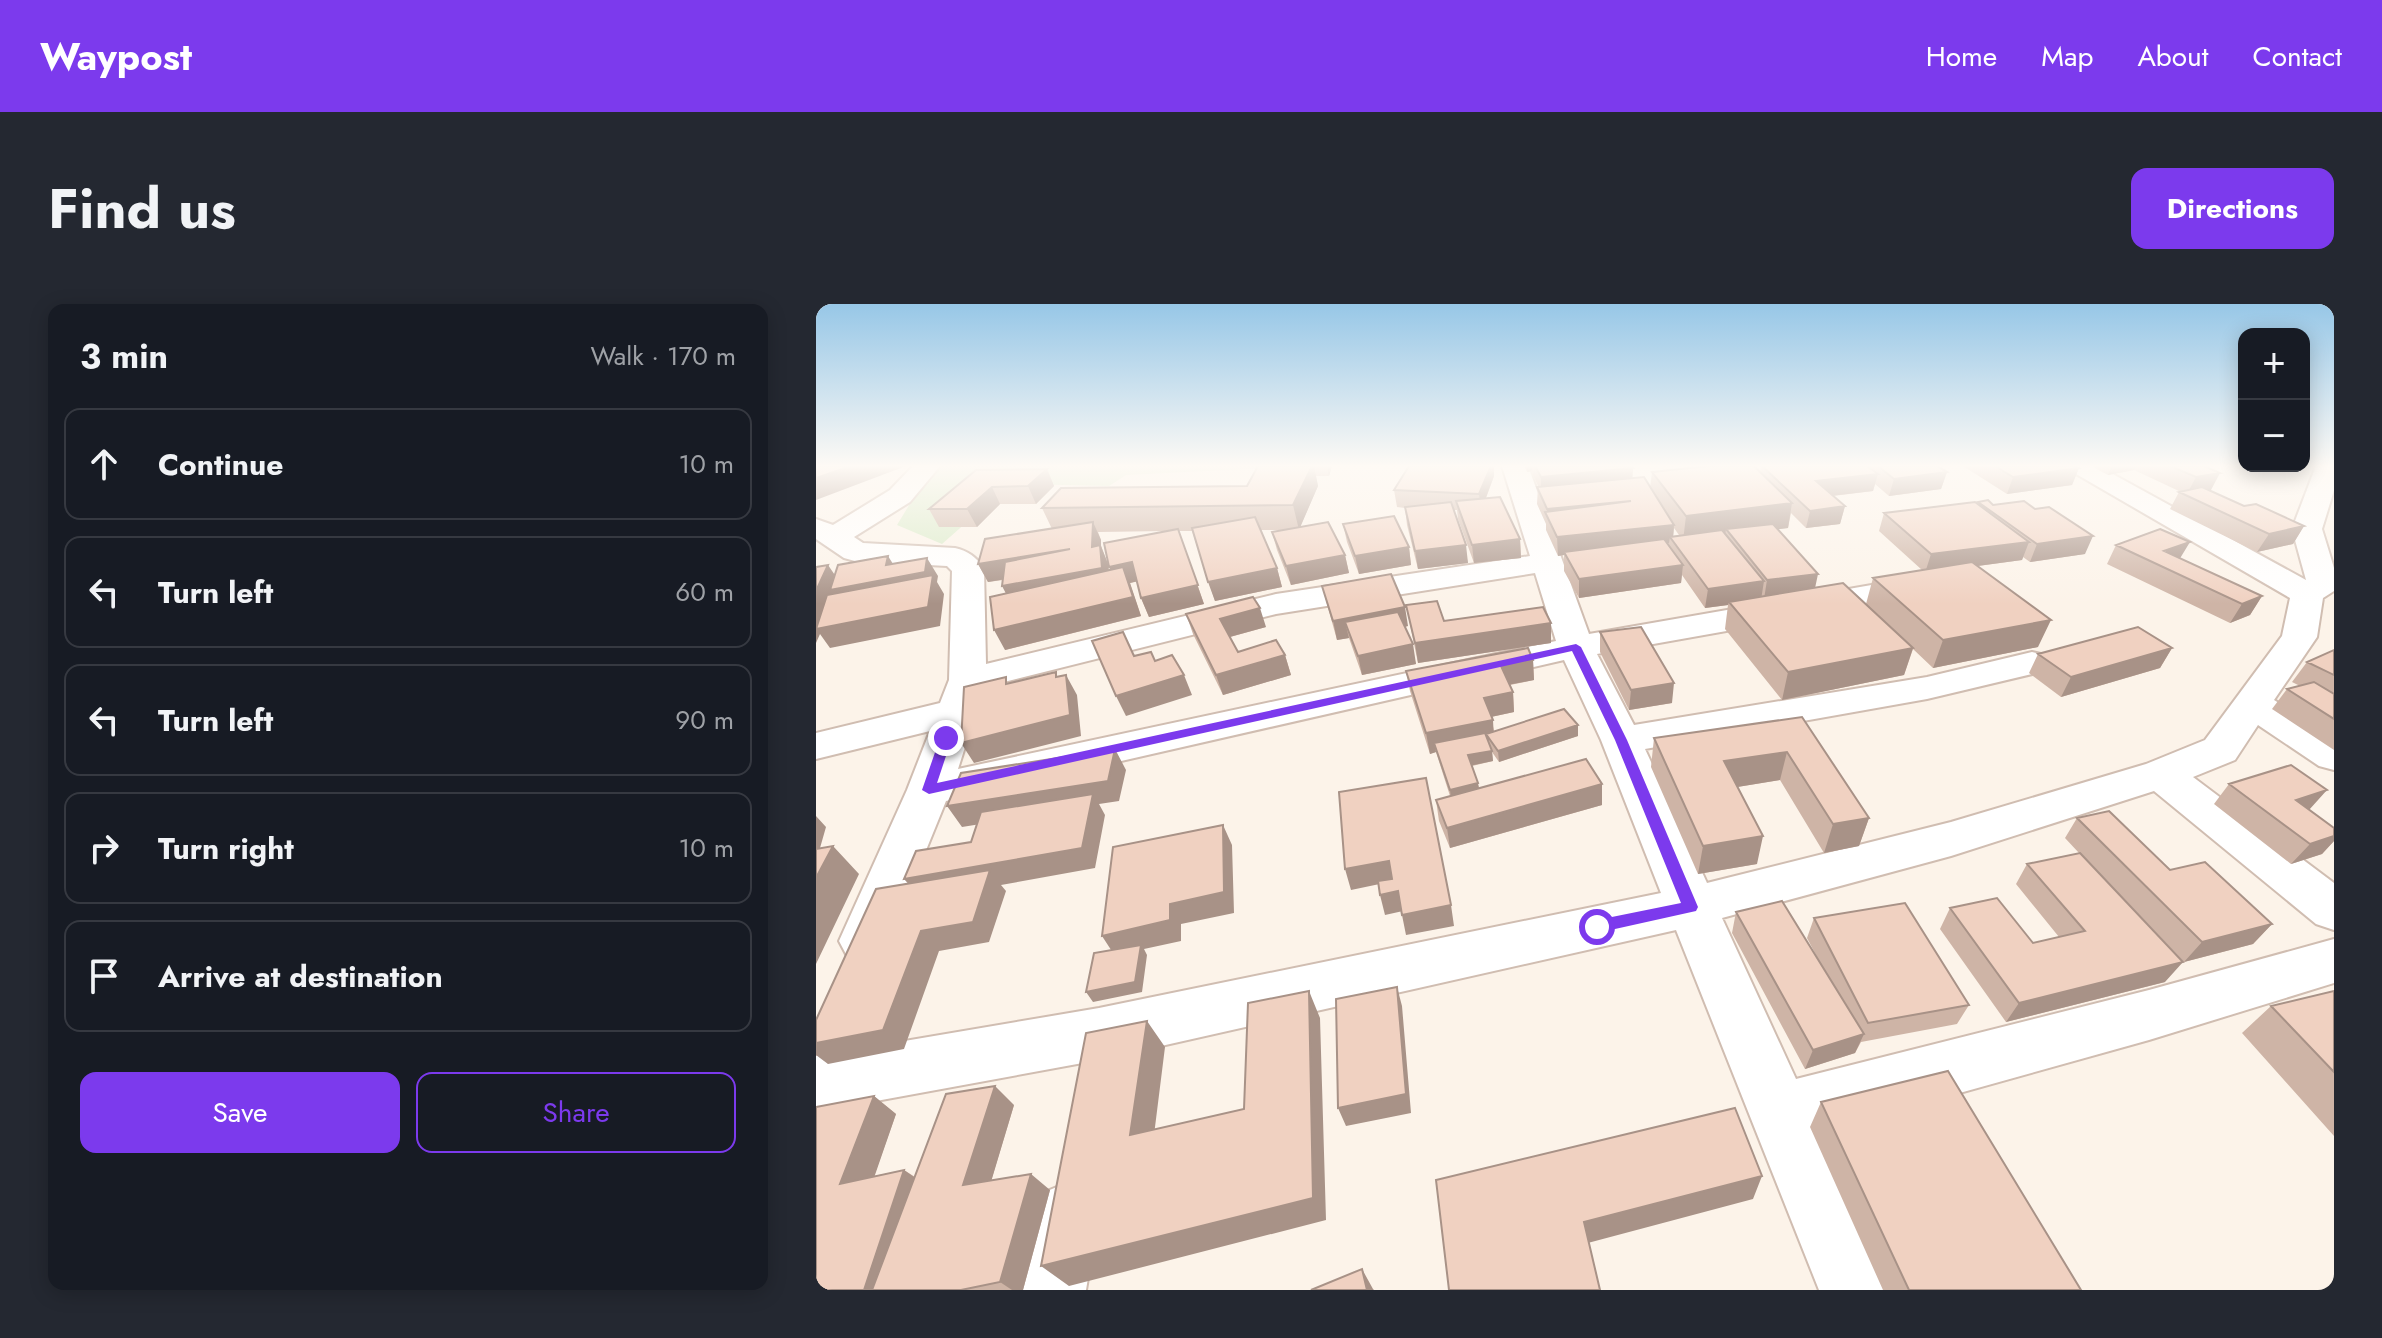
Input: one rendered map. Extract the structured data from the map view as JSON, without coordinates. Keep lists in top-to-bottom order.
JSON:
{
  "page": {
    "header": "Waypost",
    "nav": [
      "Home",
      "Map",
      "About",
      "Contact"
    ],
    "title": "Find us",
    "buttons": [
      "Directions",
      ["Save", "Share"]
    ],
    "heading": ["3 min", "Walk · 170 m"],
    "map_buttons": ["+", "−"],
    "list": [
      ["Continue", "10 m"],
      ["Turn left", "60 m"],
      ["Turn left", "90 m"],
      ["Turn right", "10 m"],
      "Arrive at destination"
    ]
  }
}
